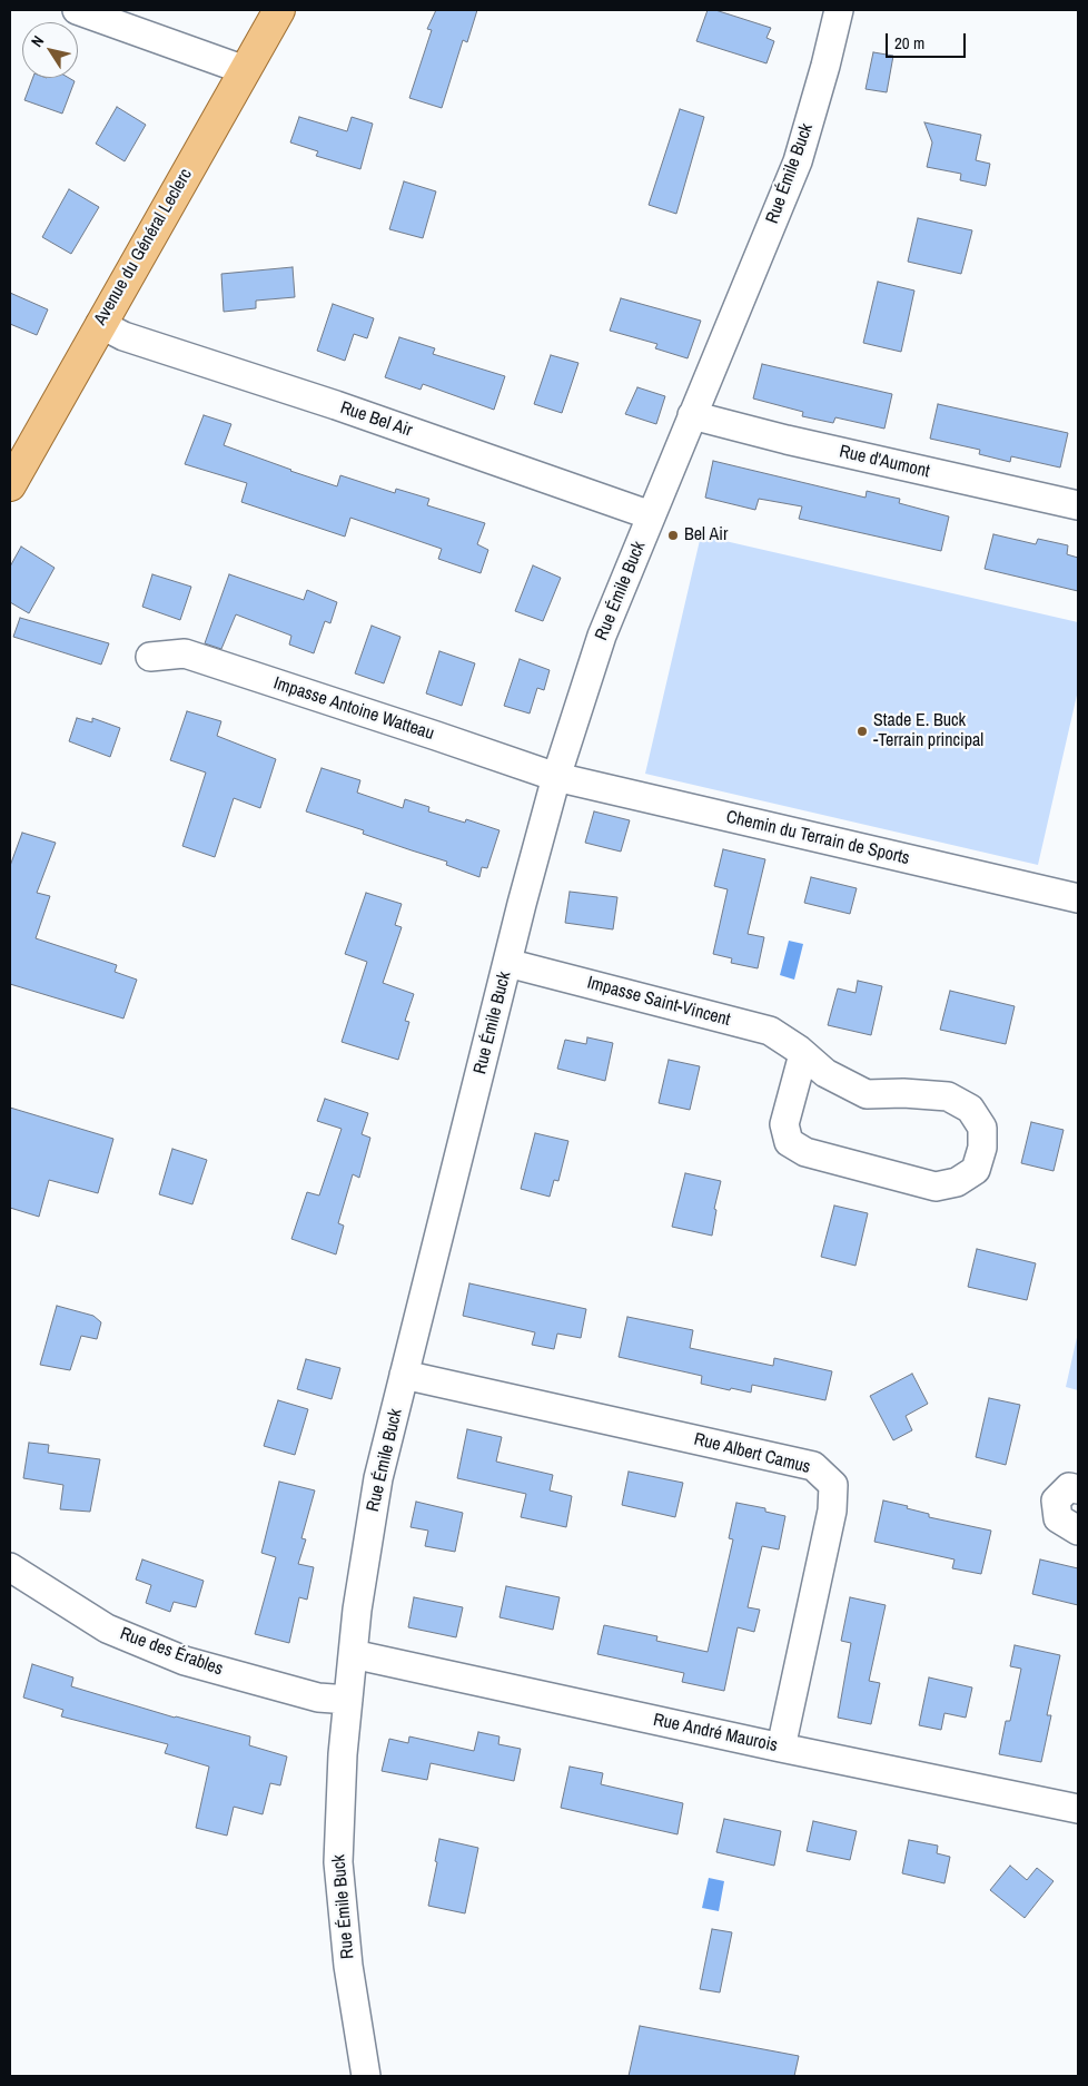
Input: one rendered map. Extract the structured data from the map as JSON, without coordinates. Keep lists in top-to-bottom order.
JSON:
{
  "streets": {
    "main road": ["Avenue du Général Leclerc"],
    "street": [
      "Rue Émile Buck",
      "Rue Bel Air",
      "Rue d'Aumont",
      "Impasse Antoine Watteau",
      "Chemin du Terrain de Sports",
      "Impasse Saint-Vincent",
      "Rue Albert Camus",
      "Rue des Érables",
      "Rue André Maurois"
    ]
  },
  "crossings": [
    ["Rue Émile Buck", "Rue Bel Air"],
    ["Rue Émile Buck", "Rue d'Aumont"],
    ["Rue Émile Buck", "Impasse Antoine Watteau"],
    ["Rue Émile Buck", "Chemin du Terrain de Sports"],
    ["Rue Émile Buck", "Impasse Saint-Vincent"],
    ["Rue Émile Buck", "Rue Albert Camus"],
    ["Rue Émile Buck", "Rue des Érables"],
    ["Rue Émile Buck", "Rue André Maurois"],
    ["Avenue du Général Leclerc", "Rue Bel Air"],
    ["Impasse Antoine Watteau", "Chemin du Terrain de Sports"],
    ["Rue Albert Camus", "Rue André Maurois"]
  ],
  "places": ["Bel Air", "Stade E. Buck -Terrain principal"],
  "scale_bar": "20 m",
  "north": "top left"
}
